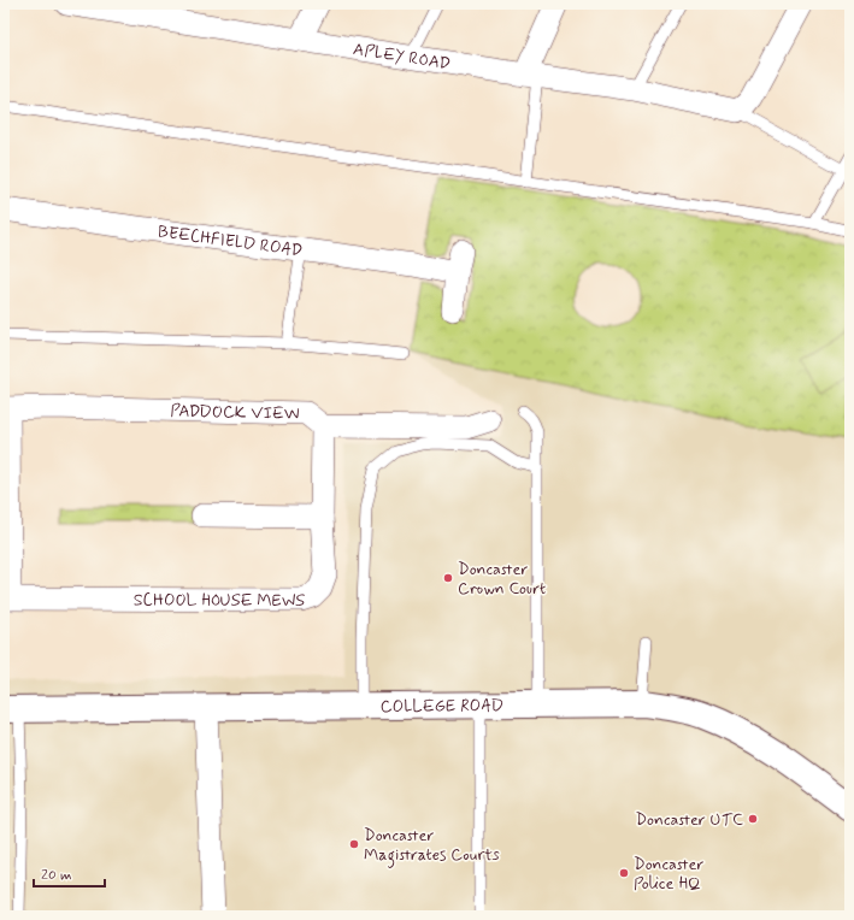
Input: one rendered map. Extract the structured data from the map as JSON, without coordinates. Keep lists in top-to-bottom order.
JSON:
{
  "streets": {
    "street": [
      "APLEY ROAD",
      "BEECHFIELD ROAD",
      "PADDOCK VIEW",
      "SCHOOL HOUSE MEWS",
      "COLLEGE ROAD"
    ]
  },
  "crossings": [
    ["PADDOCK VIEW", "SCHOOL HOUSE MEWS"]
  ],
  "places": [
    "Doncaster Crown Court",
    "Doncaster UTC",
    "Doncaster Magistrates Courts",
    "Doncaster Police HQ"
  ],
  "scale_bar": "20 m"
}
